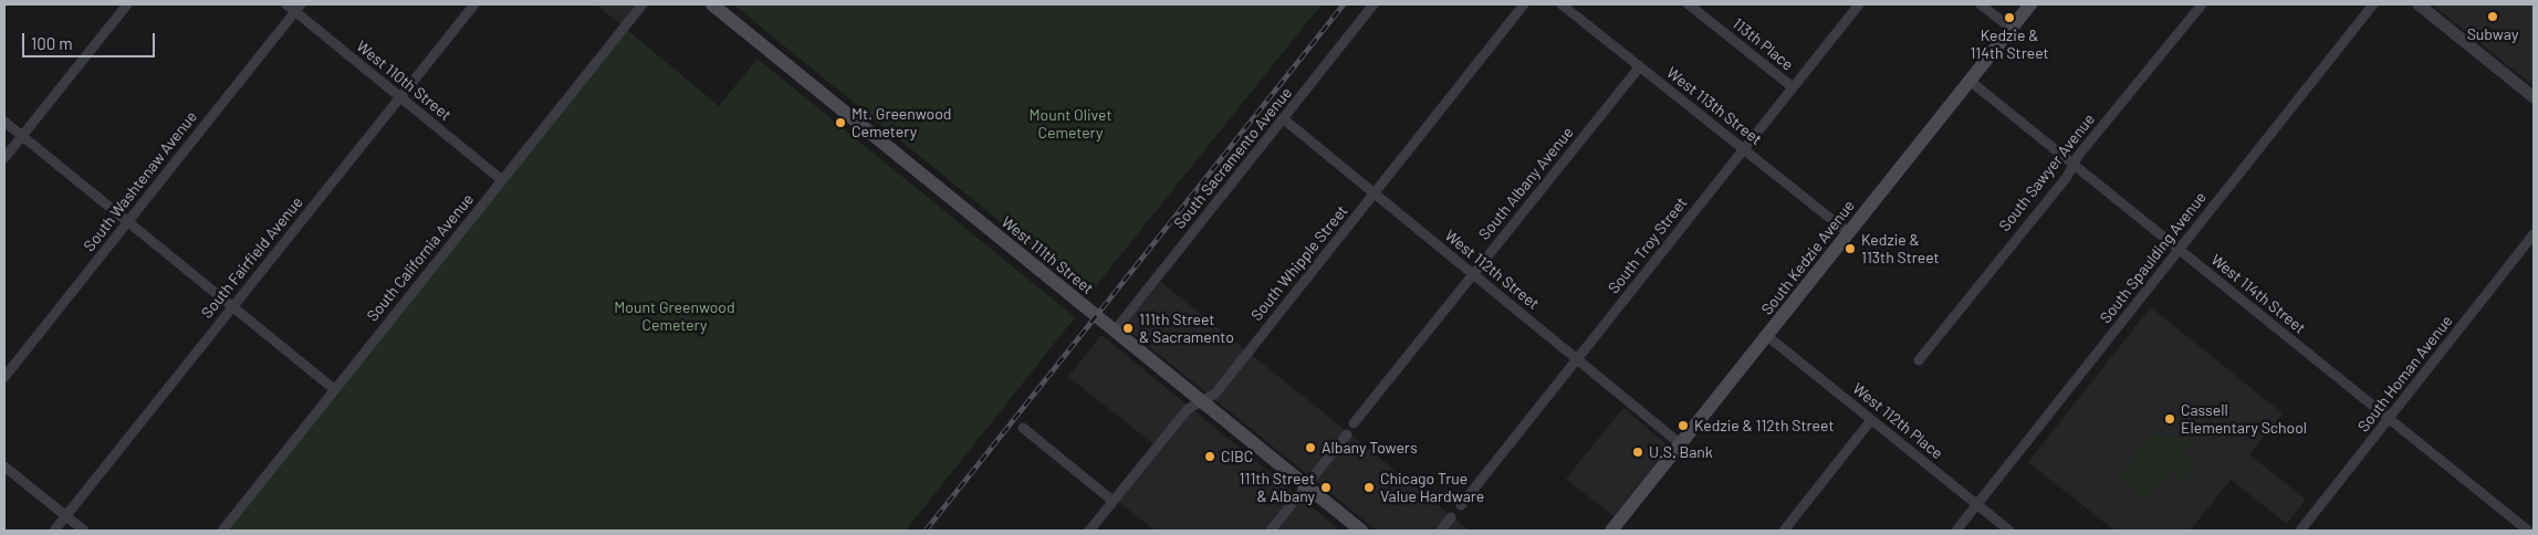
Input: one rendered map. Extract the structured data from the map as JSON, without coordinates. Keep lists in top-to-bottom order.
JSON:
{
  "streets": {
    "main road": ["West 111th Street", "South Kedzie Avenue"],
    "street": [
      "113th Place",
      "West 110th Street",
      "West 113th Street",
      "South Sacramento Avenue",
      "South Sawyer Avenue",
      "South Washtenaw Avenue",
      "South Albany Avenue",
      "South Troy Street",
      "South Fairfield Avenue",
      "South California Avenue",
      "South Spaulding Avenue",
      "South Whipple Street",
      "West 112th Street",
      "West 114th Street",
      "South Homan Avenue",
      "West 112th Place"
    ]
  },
  "crossings": [
    ["113th Place", "South Troy Street"],
    ["West 110th Street", "South Washtenaw Avenue"],
    ["West 110th Street", "South Fairfield Avenue"],
    ["West 110th Street", "South California Avenue"],
    ["West 113th Street", "South Albany Avenue"],
    ["West 113th Street", "South Troy Street"],
    ["West 113th Street", "South Kedzie Avenue"],
    ["South Sacramento Avenue", "West 111th Street"],
    ["South Sacramento Avenue", "West 112th Street"],
    ["South Sawyer Avenue", "West 114th Street"],
    ["South Albany Avenue", "West 112th Street"],
    ["South Troy Street", "West 112th Street"],
    ["West 111th Street", "South Whipple Street"],
    ["South Kedzie Avenue", "West 112th Street"],
    ["South Kedzie Avenue", "West 114th Street"],
    ["South Kedzie Avenue", "West 112th Place"],
    ["South Spaulding Avenue", "West 114th Street"],
    ["South Spaulding Avenue", "West 112th Place"],
    ["South Whipple Street", "West 112th Street"],
    ["West 114th Street", "South Homan Avenue"]
  ],
  "parks": ["Mount Olivet Cemetery", "Mount Greenwood Cemetery"],
  "places": [
    "Subway",
    "Kedzie & 114th Street",
    "Mt. Greenwood Cemetery",
    "Kedzie & 113th Street",
    "111th Street & Sacramento",
    "Cassell Elementary School",
    "Kedzie & 112th Street",
    "Albany Towers",
    "U.S. Bank",
    "CIBC",
    "111th Street & Albany",
    "Chicago True Value Hardware"
  ],
  "scale_bar": "100 m"
}
